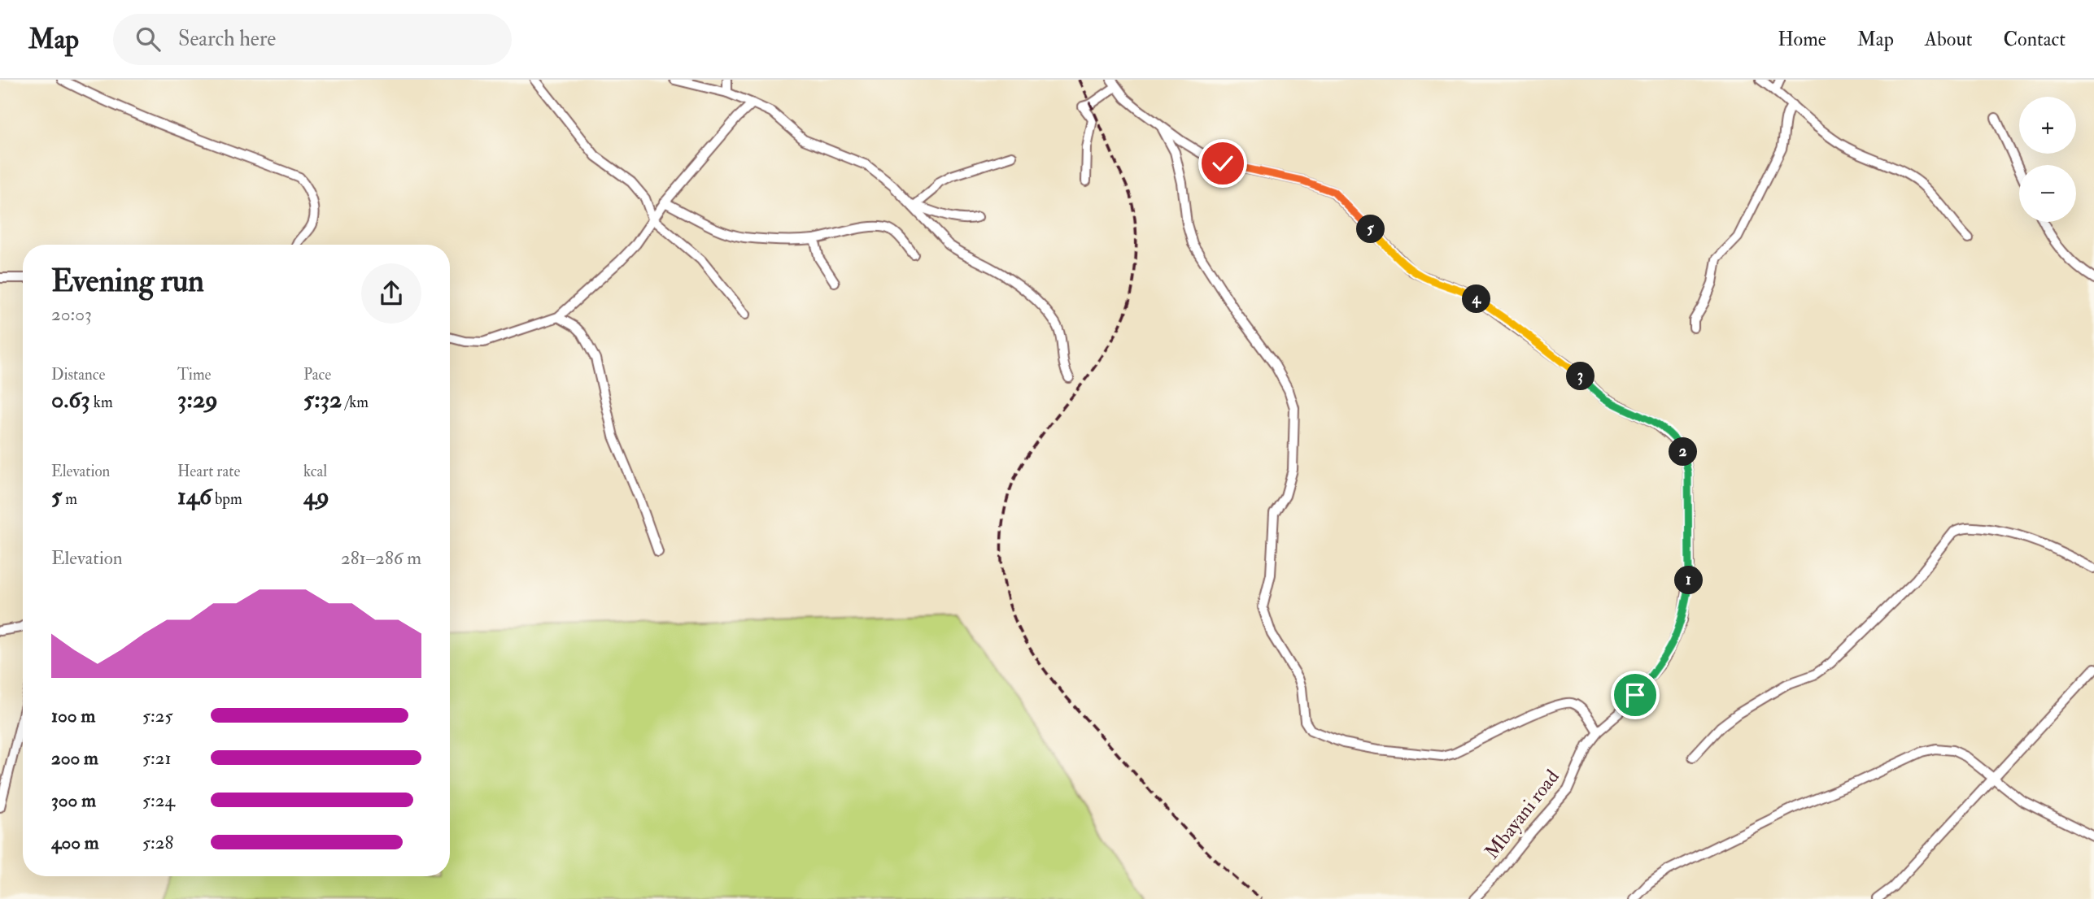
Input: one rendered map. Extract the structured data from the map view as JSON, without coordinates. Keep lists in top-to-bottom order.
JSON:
{
  "streets": {
    "street": ["Mbayani road"]
  },
  "page": {
    "header": "Map",
    "search": "Search here",
    "nav": [
      "Home",
      "Map",
      "About",
      "Contact"
    ],
    "map_buttons": ["+", "−"],
    "pins": [
      "5",
      "4",
      "3",
      "2",
      "1"
    ],
    "heading": ["Evening run", "20:03"],
    "stats": [
      ["Distance", "0.63 km"],
      ["Time", "3:29"],
      ["Pace", "5:32 /km"],
      ["Elevation", "5 m"],
      ["Heart rate", "146 bpm"],
      ["kcal", "49"]
    ],
    "chart": ["Elevation", "281–286 m"],
    "list": [
      {
        "name": "100 m",
        "note": "5:25"
      },
      {
        "name": "200 m",
        "note": "5:21"
      },
      {
        "name": "300 m",
        "note": "5:24"
      },
      {
        "name": "400 m",
        "note": "5:28"
      }
    ]
  }
}
